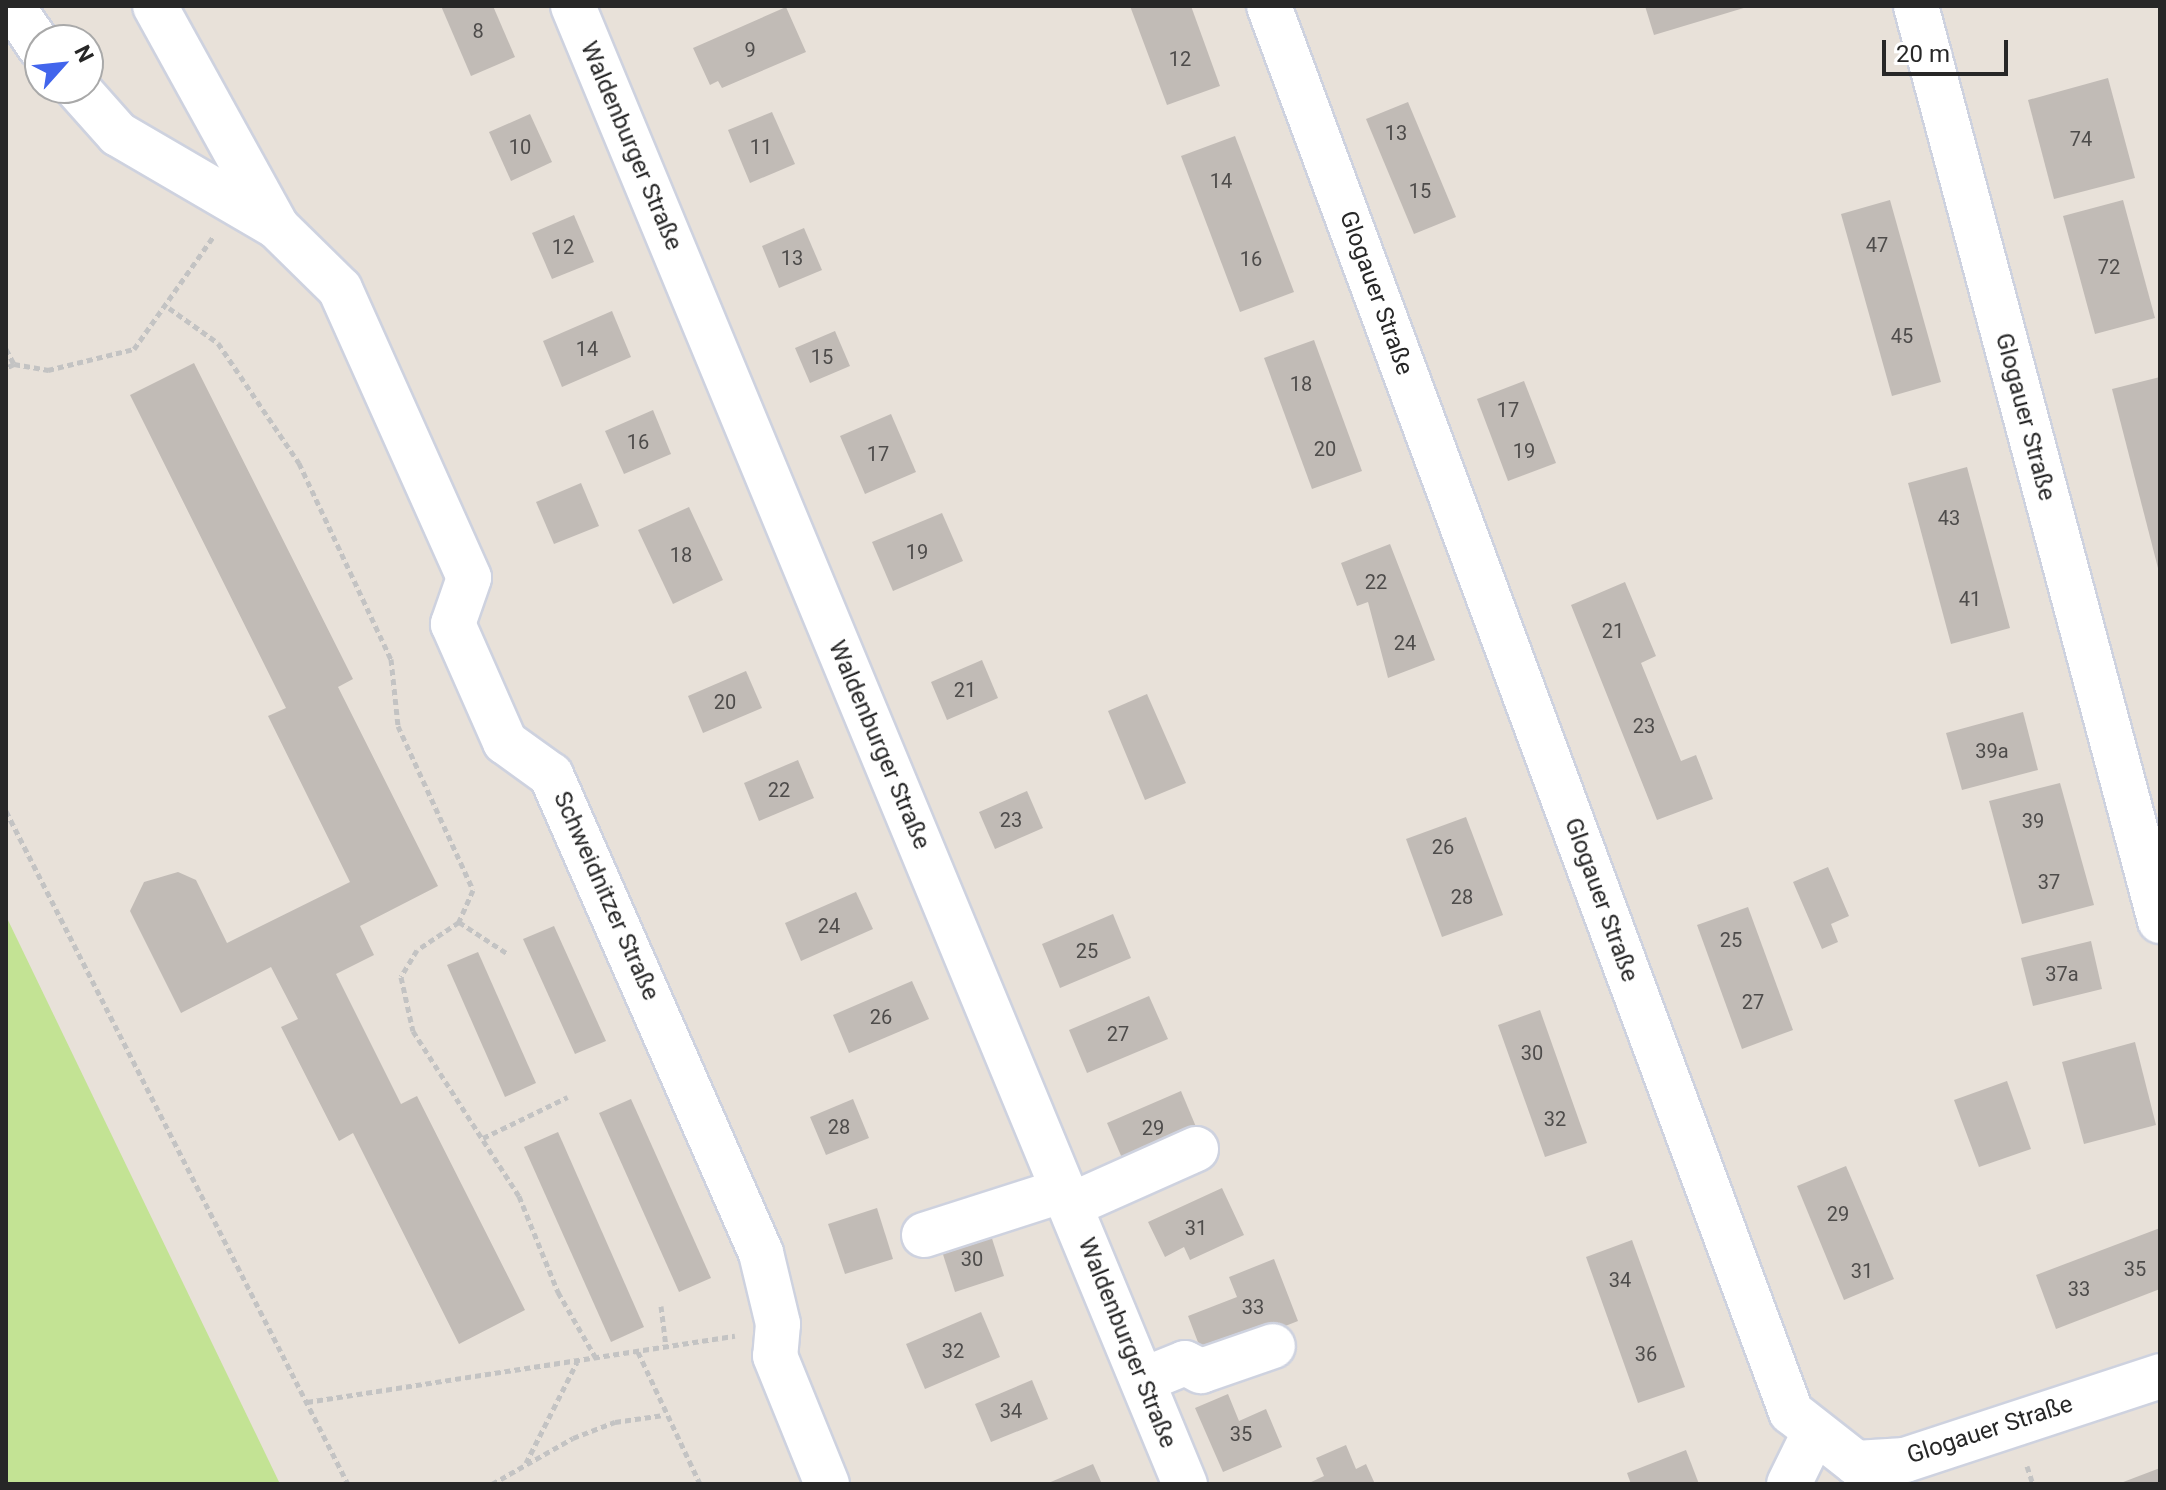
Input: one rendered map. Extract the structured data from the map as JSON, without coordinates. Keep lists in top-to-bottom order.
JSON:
{
  "streets": {
    "street": ["Waldenburger Straße", "Glogauer Straße", "Schweidnitzer Straße"]
  },
  "house_numbers": [
    "8",
    "9",
    "12",
    "13",
    "74",
    "10",
    "11",
    "14",
    "15",
    "47",
    "12",
    "13",
    "16",
    "72",
    "45",
    "14",
    "15",
    "18",
    "17",
    "16",
    "20",
    "19",
    "17",
    "43",
    "19",
    "18",
    "22",
    "41",
    "21",
    "24",
    "21",
    "20",
    "23",
    "39a",
    "22",
    "23",
    "39",
    "26",
    "37",
    "28",
    "24",
    "25",
    "25",
    "37a",
    "27",
    "26",
    "27",
    "30",
    "32",
    "28",
    "29",
    "29",
    "31",
    "30",
    "35",
    "31",
    "34",
    "33",
    "33",
    "32",
    "36",
    "34",
    "35"
  ],
  "scale_bar": "20 m",
  "north": "top right"
}
